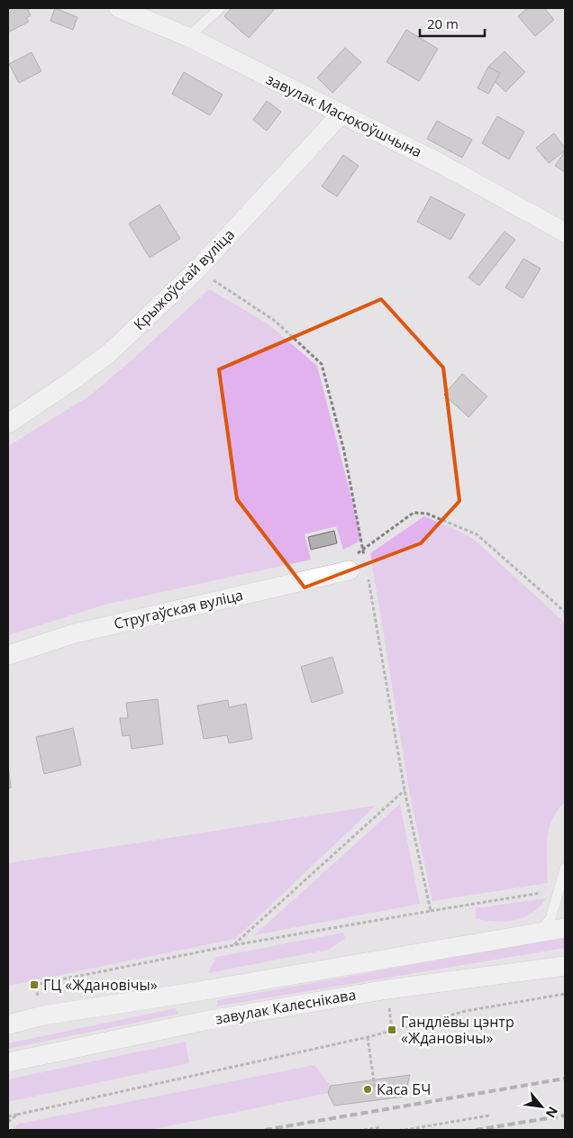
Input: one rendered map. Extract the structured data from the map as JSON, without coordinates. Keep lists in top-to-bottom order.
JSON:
{
  "streets": {
    "street": [
      "завулак Масюкоўшчына",
      "Крыжоўскай вуліца",
      "Стругаўская вуліца",
      "завулак Калеснікава"
    ]
  },
  "crossings": [
    ["завулак Масюкоўшчына", "Крыжоўскай вуліца"]
  ],
  "places": {
    "transit": ["ГЦ «Ждановічы»", "Гандлёвы цэнтр «Ждановічы»"],
    "other": ["Каса БЧ"]
  },
  "scale_bar": "20 m",
  "north": "bottom right"
}
